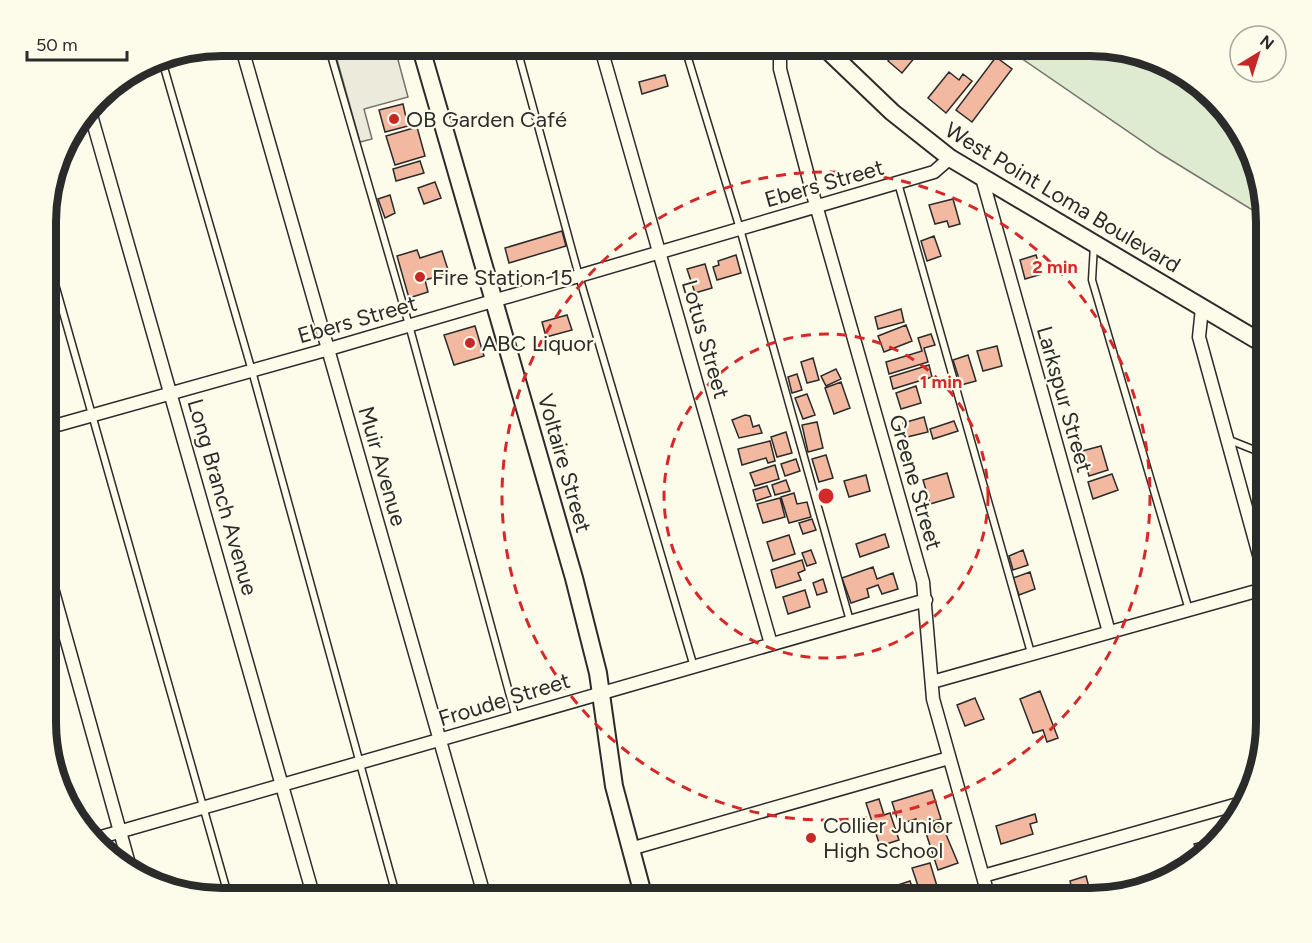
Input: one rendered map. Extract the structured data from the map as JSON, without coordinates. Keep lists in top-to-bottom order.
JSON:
{
  "streets": {
    "main road": ["West Point Loma Boulevard", "Voltaire Street"],
    "street": [
      "Ebers Street",
      "Lotus Street",
      "Larkspur Street",
      "Muir Avenue",
      "Greene Street",
      "Long Branch Avenue",
      "Froude Street"
    ]
  },
  "crossings": [
    ["Ebers Street", "West Point Loma Boulevard"],
    ["Ebers Street", "Lotus Street"],
    ["Ebers Street", "Voltaire Street"],
    ["Ebers Street", "Muir Avenue"],
    ["Ebers Street", "Greene Street"],
    ["Ebers Street", "Long Branch Avenue"],
    ["West Point Loma Boulevard", "Larkspur Street"],
    ["Lotus Street", "Froude Street"],
    ["Voltaire Street", "Froude Street"],
    ["Muir Avenue", "Froude Street"],
    ["Greene Street", "Froude Street"],
    ["Long Branch Avenue", "Froude Street"]
  ],
  "places": [
    "OB Garden Café",
    "Fire Station 15",
    "ABC Liquor",
    "Collier Junior High School"
  ],
  "scale_bar": "50 m",
  "north": "top right",
  "rings": ["2 min", "1 min"]
}
